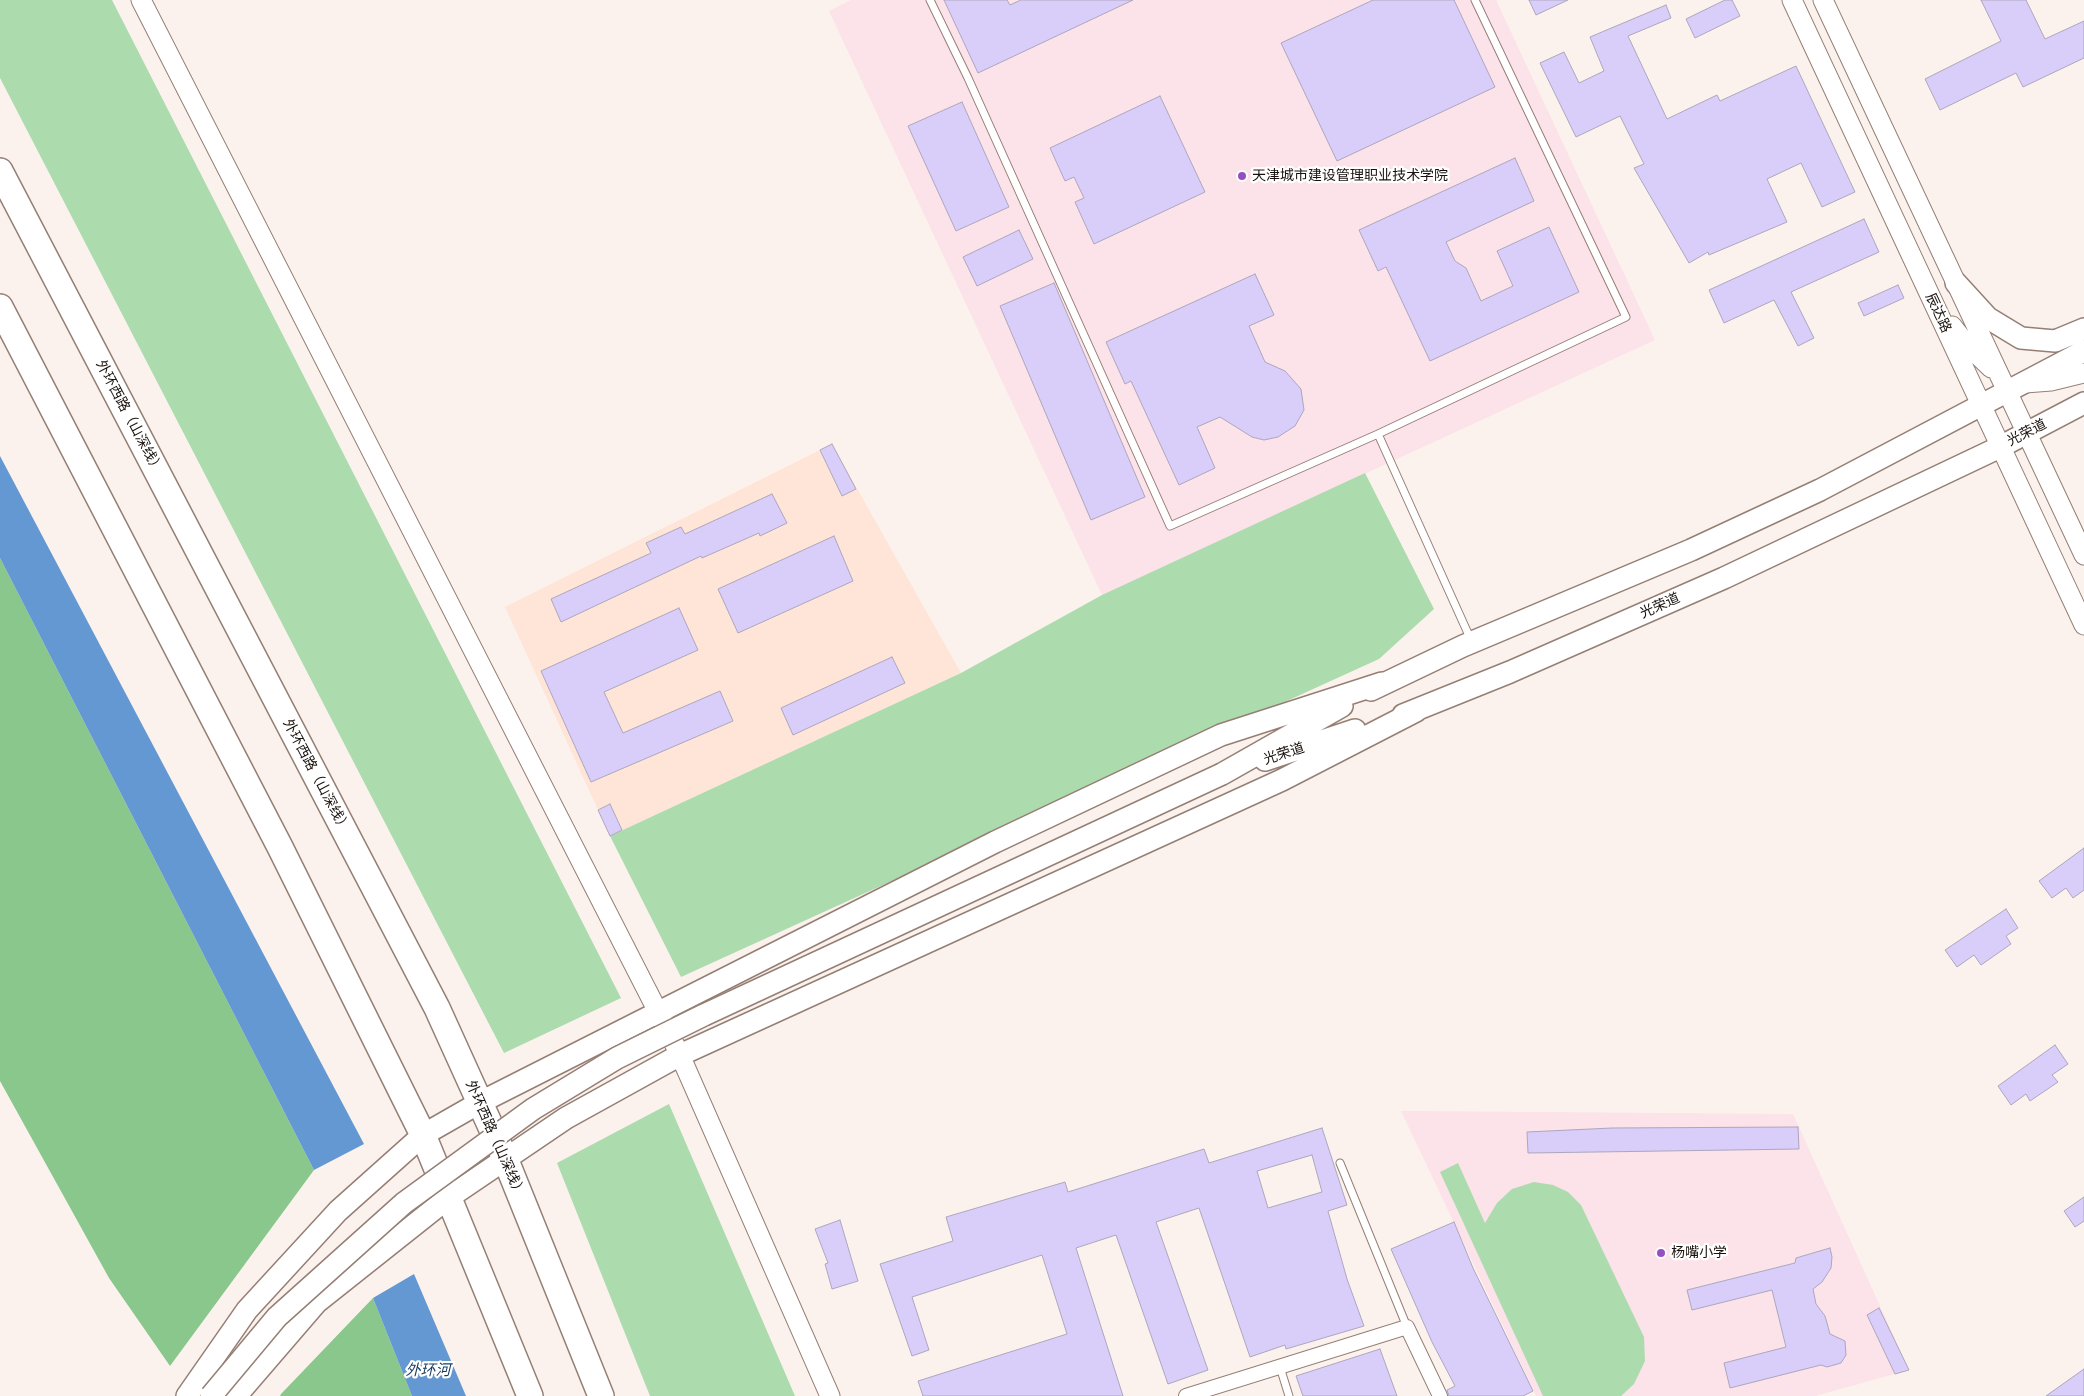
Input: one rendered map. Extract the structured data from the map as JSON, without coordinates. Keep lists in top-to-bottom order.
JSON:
{
  "streets": {
    "highway": ["外环西路（山深线）"],
    "main road": ["光荣道"],
    "street": ["辰达路"]
  },
  "crossings": [
    ["辰达路", "光荣道"]
  ],
  "water": ["外环河"],
  "places": ["天津城市建设管理职业技术学院", "杨嘴小学"]
}
